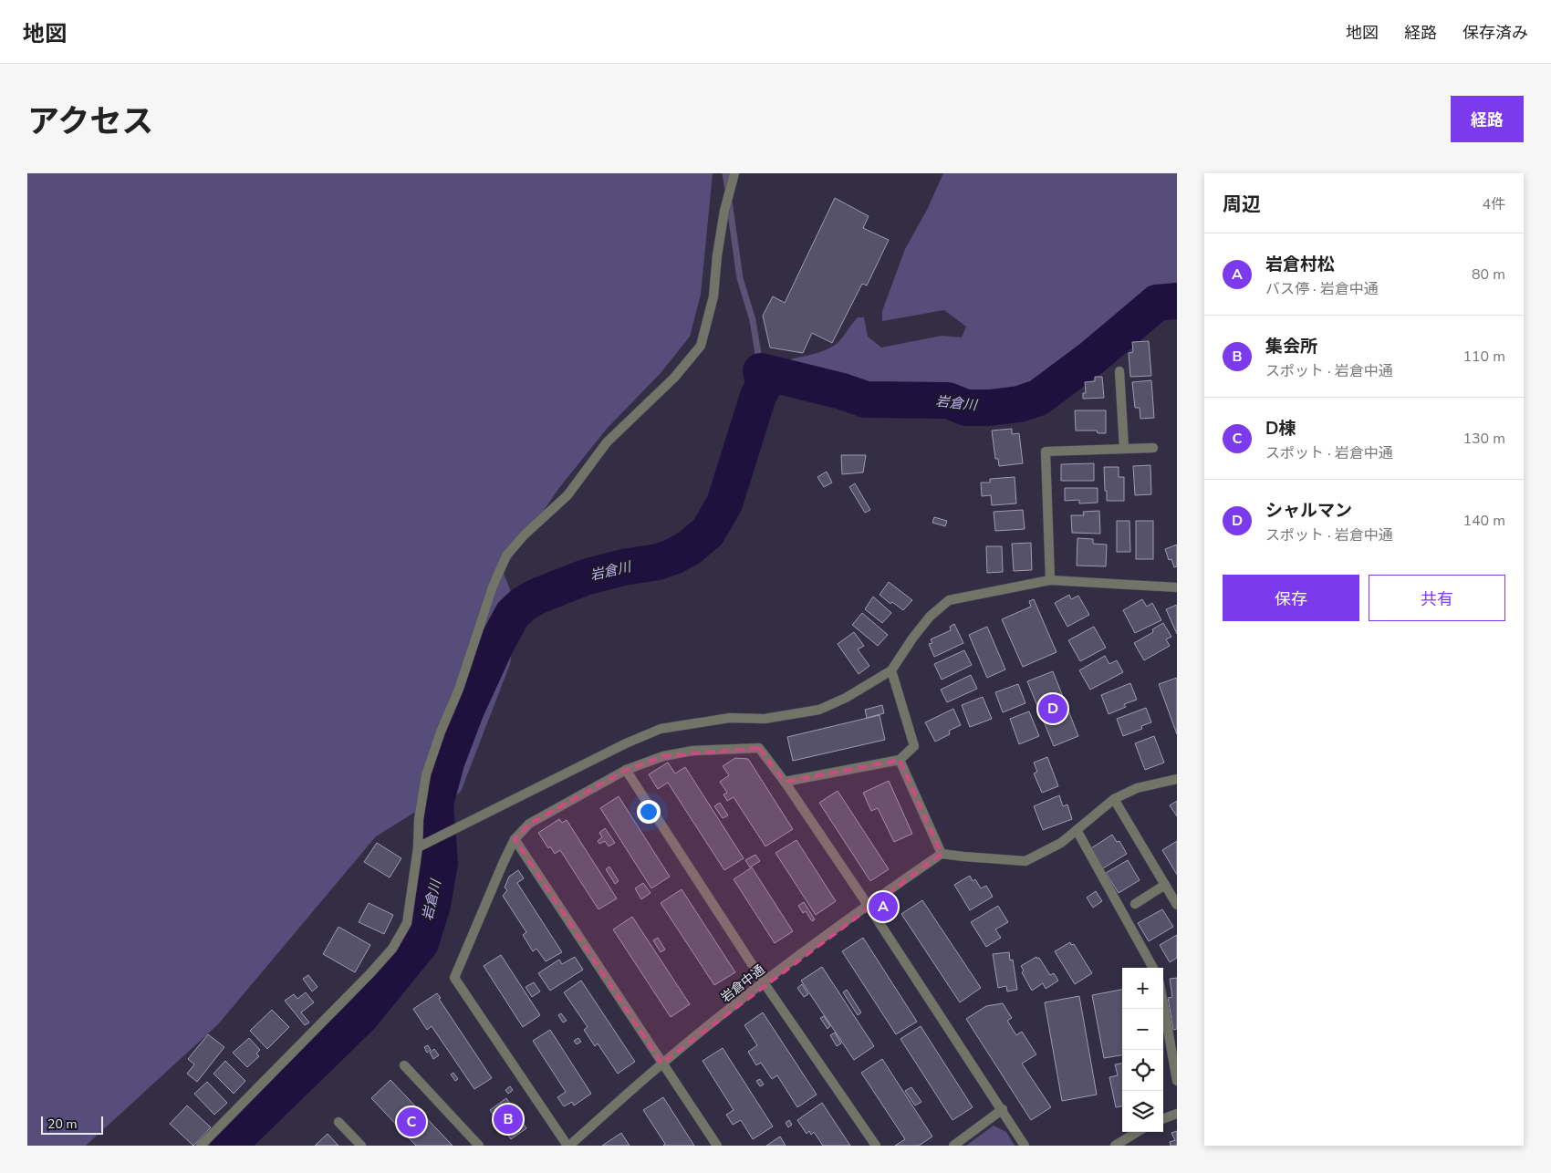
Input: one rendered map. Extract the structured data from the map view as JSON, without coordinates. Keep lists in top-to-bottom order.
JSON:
{
  "streets": {
    "street": ["岩倉中通"]
  },
  "water": ["岩倉川"],
  "scale_bar": "20 m",
  "page": {
    "header": "地図",
    "nav": ["地図", "経路", "保存済み"],
    "title": "アクセス",
    "buttons": [
      "経路",
      ["保存", "共有"]
    ],
    "heading": ["周辺", "4件"],
    "list": [
      {
        "mark": "A",
        "name": "岩倉村松",
        "note": "バス停 · 岩倉中通",
        "value": "80 m"
      },
      {
        "mark": "B",
        "name": "集会所",
        "note": "スポット · 岩倉中通",
        "value": "110 m"
      },
      {
        "mark": "C",
        "name": "D棟",
        "note": "スポット · 岩倉中通",
        "value": "130 m"
      },
      {
        "mark": "D",
        "name": "シャルマン",
        "note": "スポット · 岩倉中通",
        "value": "140 m"
      }
    ],
    "pins": [
      "D",
      "A",
      "B",
      "C"
    ],
    "map_buttons": ["+", "−"],
    "scale": "20 m"
  }
}
